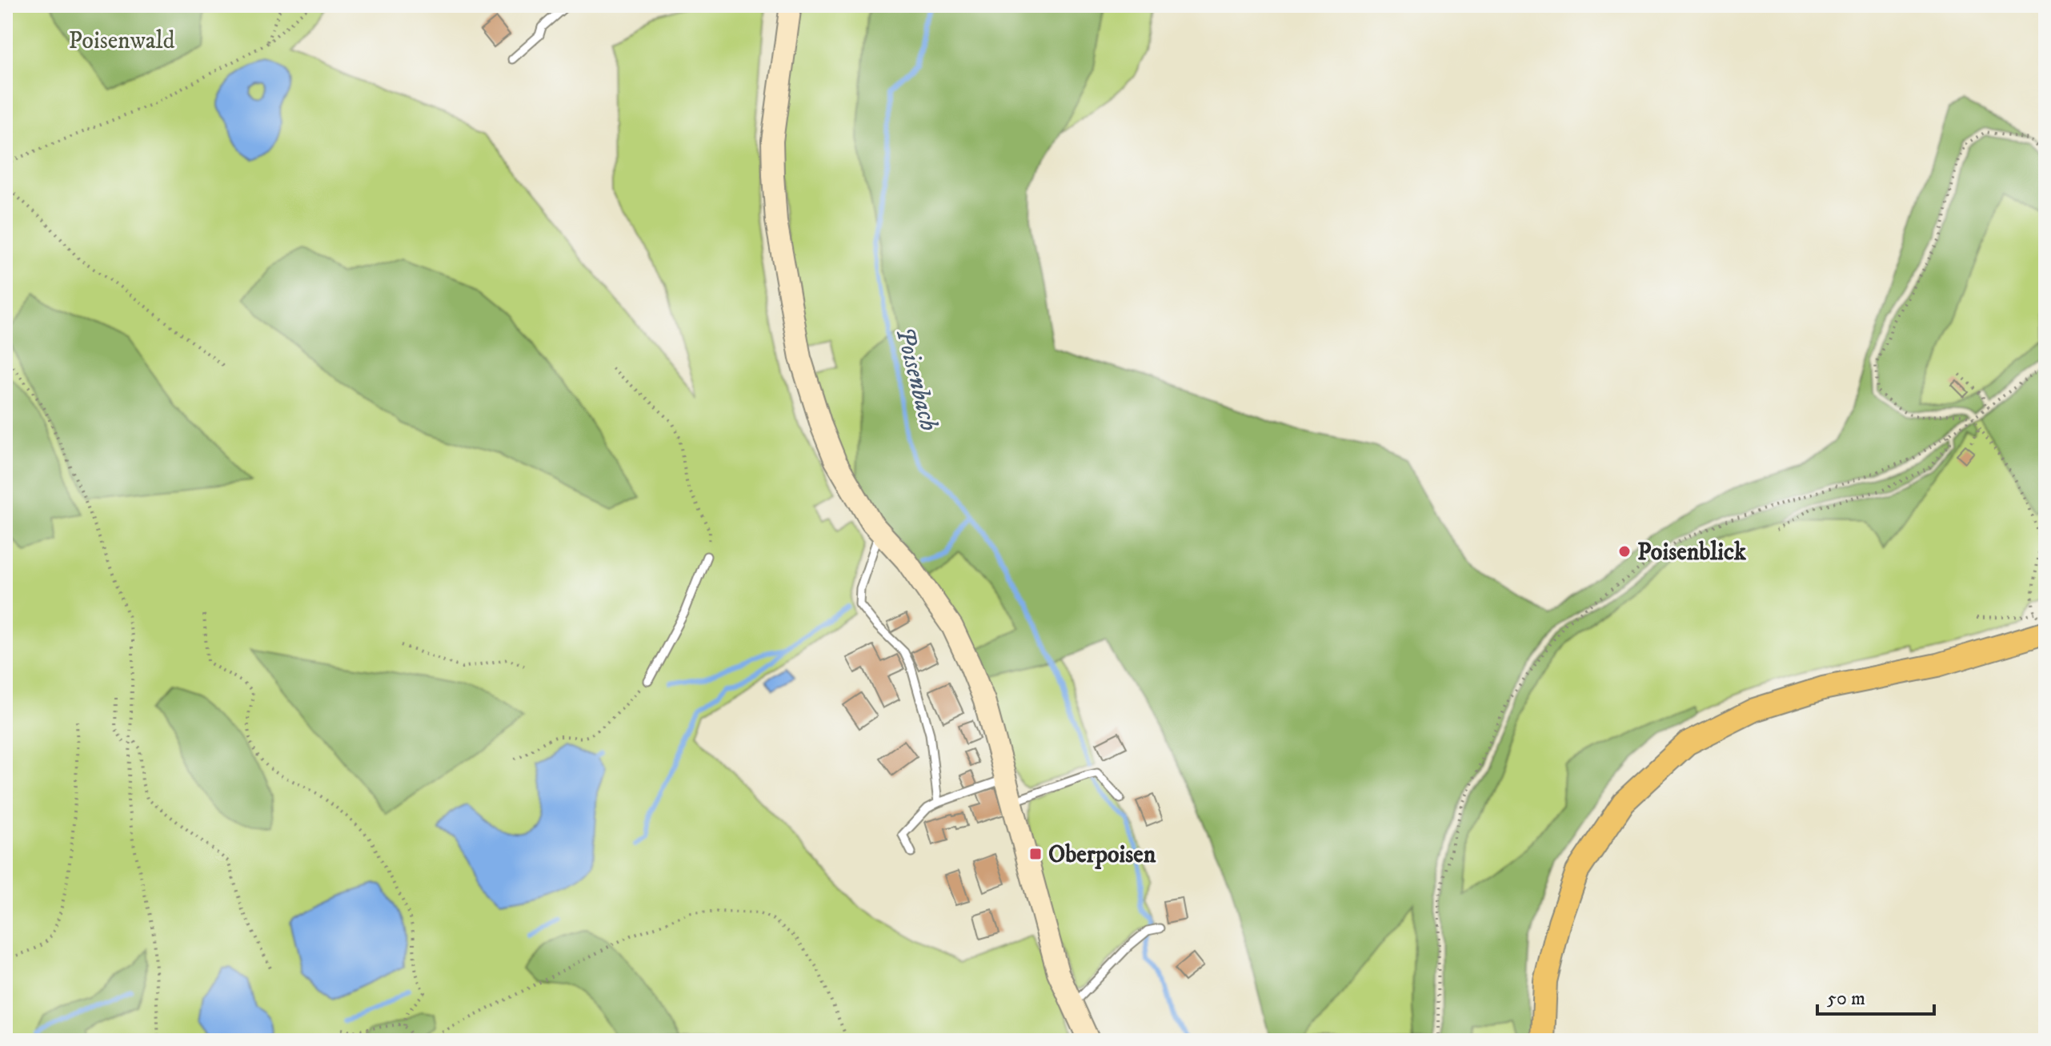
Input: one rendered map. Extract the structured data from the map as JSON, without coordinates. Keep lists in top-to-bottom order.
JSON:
{
  "water": ["Poisenbach"],
  "parks": ["Poisenwald"],
  "places": {
    "other": ["Poisenblick"],
    "transit": ["Oberpoisen"]
  },
  "scale_bar": "50 m"
}
